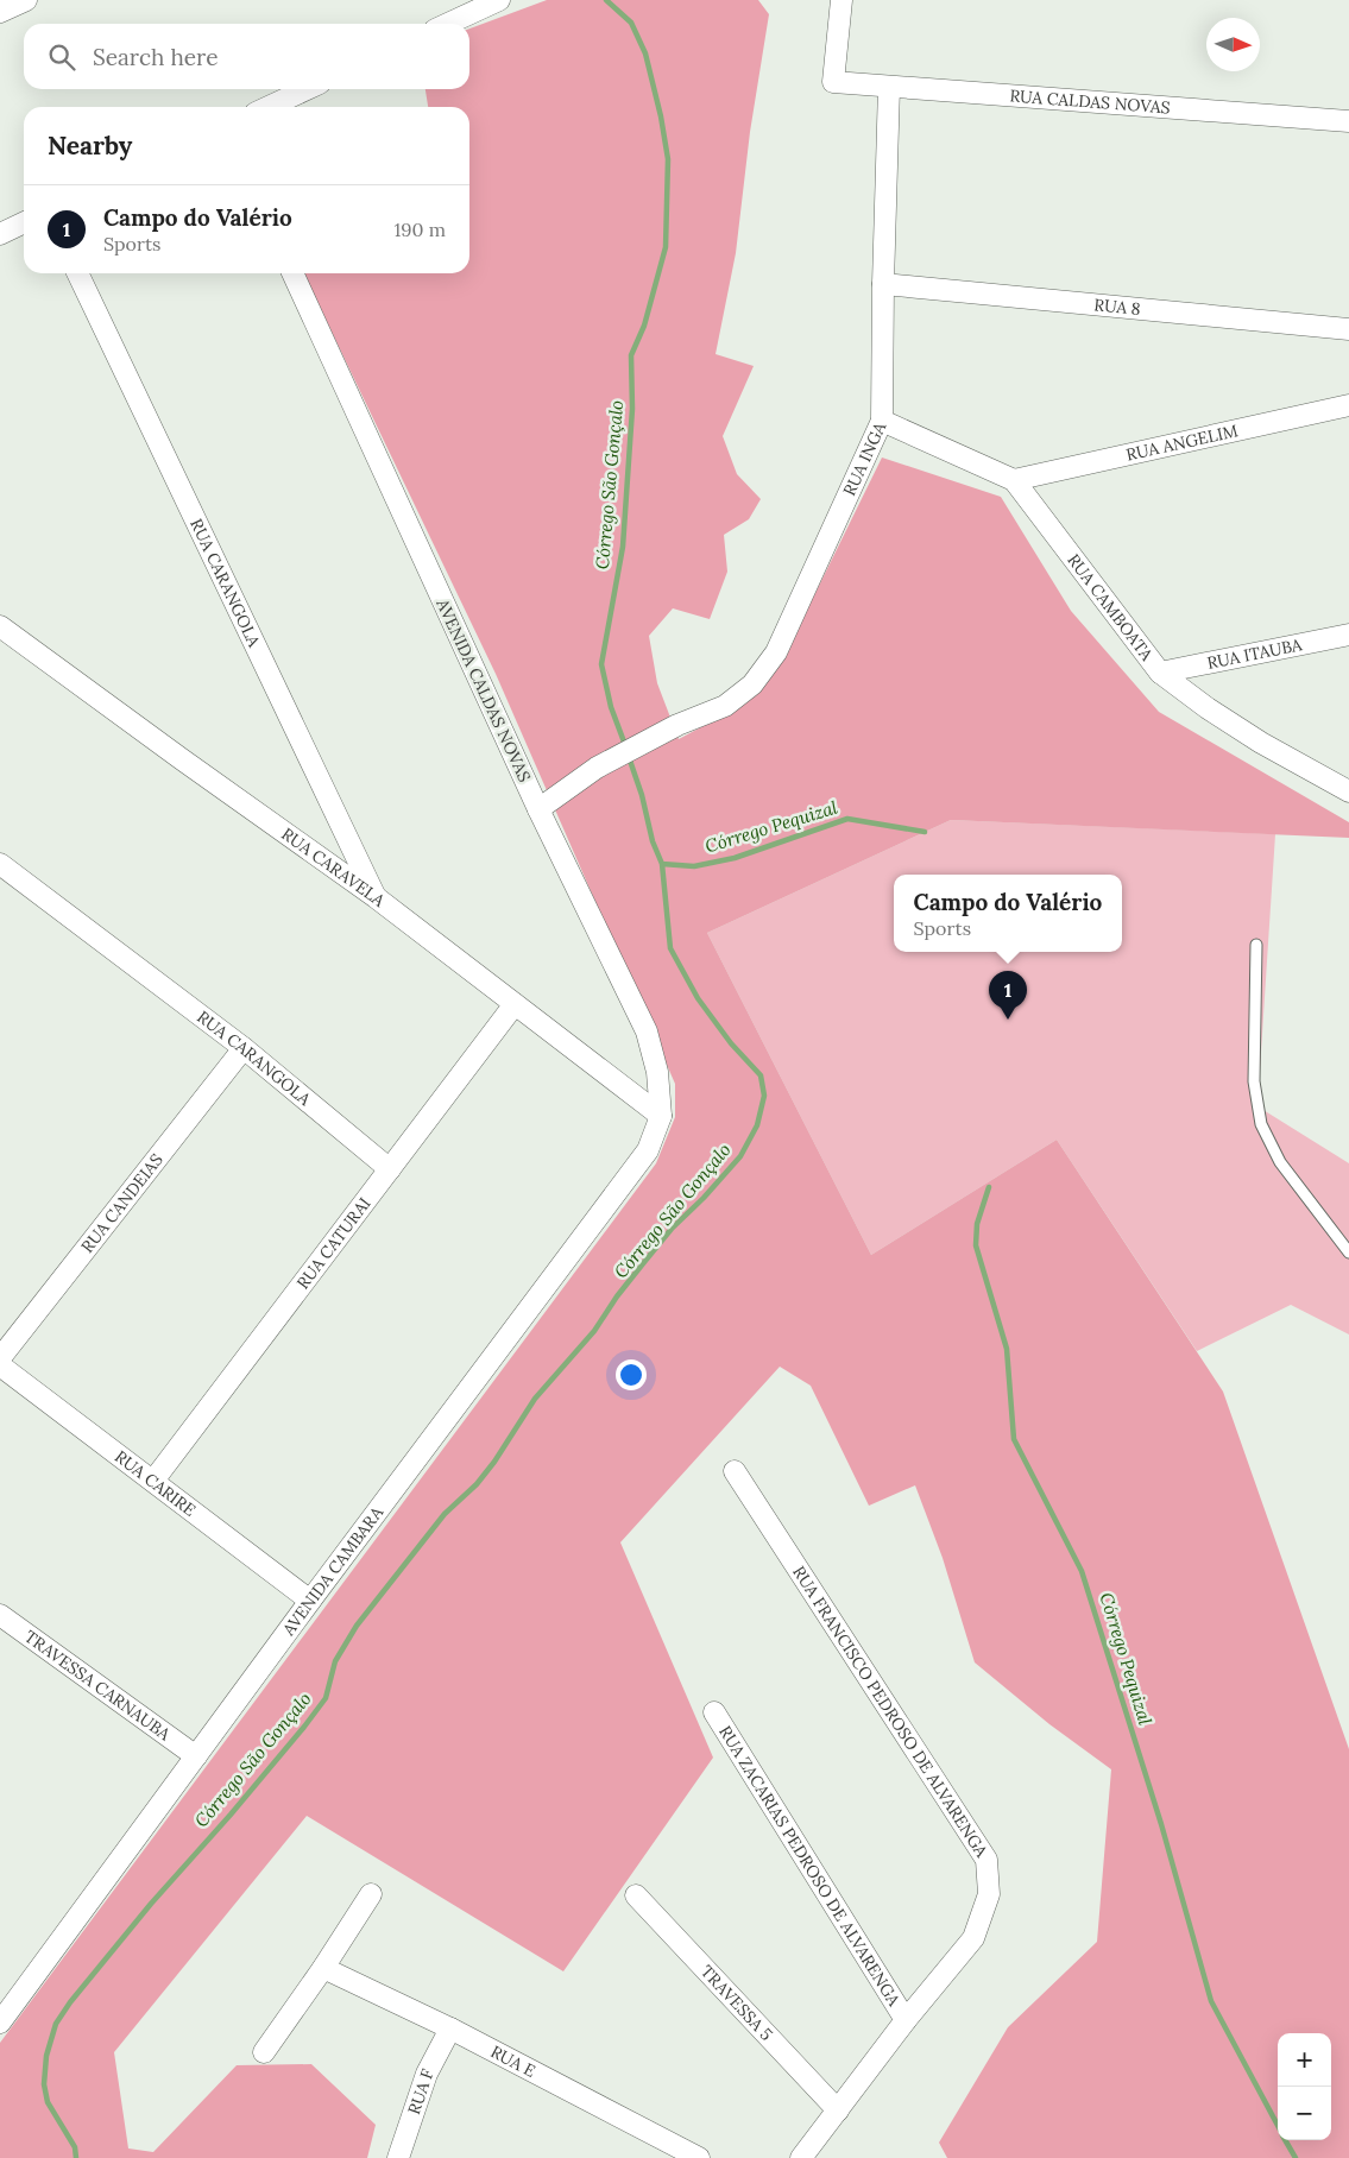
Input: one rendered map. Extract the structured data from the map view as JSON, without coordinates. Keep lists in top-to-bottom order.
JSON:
{
  "streets": {
    "street": [
      "RUA CALDAS NOVAS",
      "RUA 8",
      "RUA ANGELIM",
      "RUA INGA",
      "RUA CARANGOLA",
      "RUA CAMBOATA",
      "RUA ITAUBA",
      "AVENIDA CALDAS NOVAS",
      "RUA CARAVELA",
      "RUA CANDEIAS",
      "RUA CATURAI",
      "RUA CARIRE",
      "AVENIDA CAMBARA",
      "TRAVESSA CARNAUBA",
      "RUA FRANCISCO PEDROSO DE ALVARENGA",
      "RUA ZACARIAS PEDROSO DE ALVARENGA",
      "TRAVESSA 5",
      "RUA E",
      "RUA F"
    ]
  },
  "crossings": [
    ["RUA CALDAS NOVAS", "RUA INGA"],
    ["RUA 8", "RUA INGA"],
    ["RUA ANGELIM", "RUA CAMBOATA"],
    ["RUA INGA", "RUA CAMBOATA"],
    ["RUA INGA", "AVENIDA CALDAS NOVAS"],
    ["RUA CARANGOLA", "RUA CARAVELA"],
    ["RUA CARANGOLA", "RUA CANDEIAS"],
    ["RUA CARANGOLA", "RUA CATURAI"],
    ["RUA CAMBOATA", "RUA ITAUBA"],
    ["AVENIDA CALDAS NOVAS", "RUA CARAVELA"],
    ["AVENIDA CALDAS NOVAS", "AVENIDA CAMBARA"],
    ["RUA CARAVELA", "RUA CATURAI"],
    ["RUA CARAVELA", "AVENIDA CAMBARA"],
    ["RUA CATURAI", "RUA CARIRE"],
    ["RUA CARIRE", "AVENIDA CAMBARA"],
    ["AVENIDA CAMBARA", "TRAVESSA CARNAUBA"],
    ["RUA FRANCISCO PEDROSO DE ALVARENGA", "RUA ZACARIAS PEDROSO DE ALVARENGA"],
    ["RUA FRANCISCO PEDROSO DE ALVARENGA", "TRAVESSA 5"],
    ["RUA E", "RUA F"]
  ],
  "water": ["Córrego São Gonçalo", "Córrego Pequizal"],
  "north": "right",
  "page": {
    "search": "Search here",
    "heading": "Nearby",
    "list": [
      {
        "mark": "1",
        "name": "Campo do Valério",
        "note": "Sports",
        "value": "190 m"
      }
    ],
    "popup": ["Campo do Valério", "Sports"],
    "pins": "1",
    "map_buttons": ["+", "−"]
  }
}
